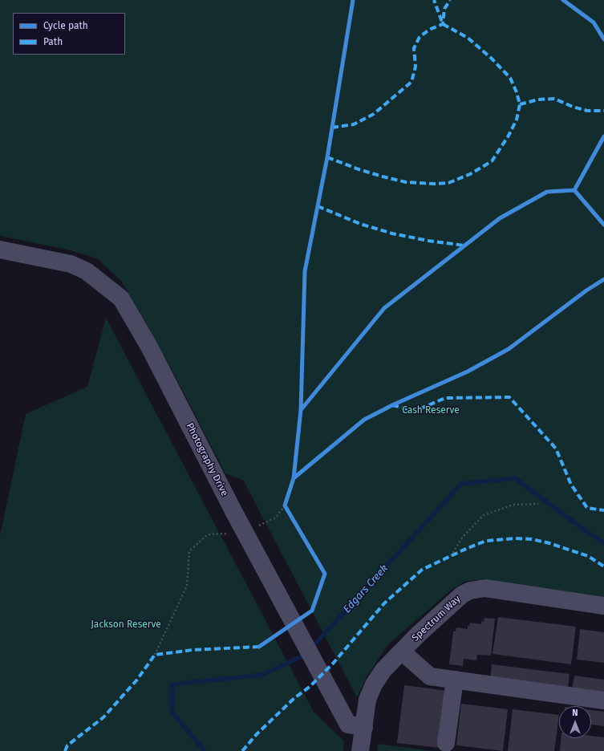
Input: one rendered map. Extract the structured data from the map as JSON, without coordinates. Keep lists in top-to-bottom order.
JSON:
{
  "streets": {
    "street": ["Photography Drive", "Spectrum Way"]
  },
  "crossings": [
    ["Photography Drive", "Spectrum Way"]
  ],
  "water": ["Edgars Creek"],
  "parks": ["Cash Reserve", "Jackson Reserve"],
  "legend": ["Cycle path", "Path"],
  "north": "top"
}
